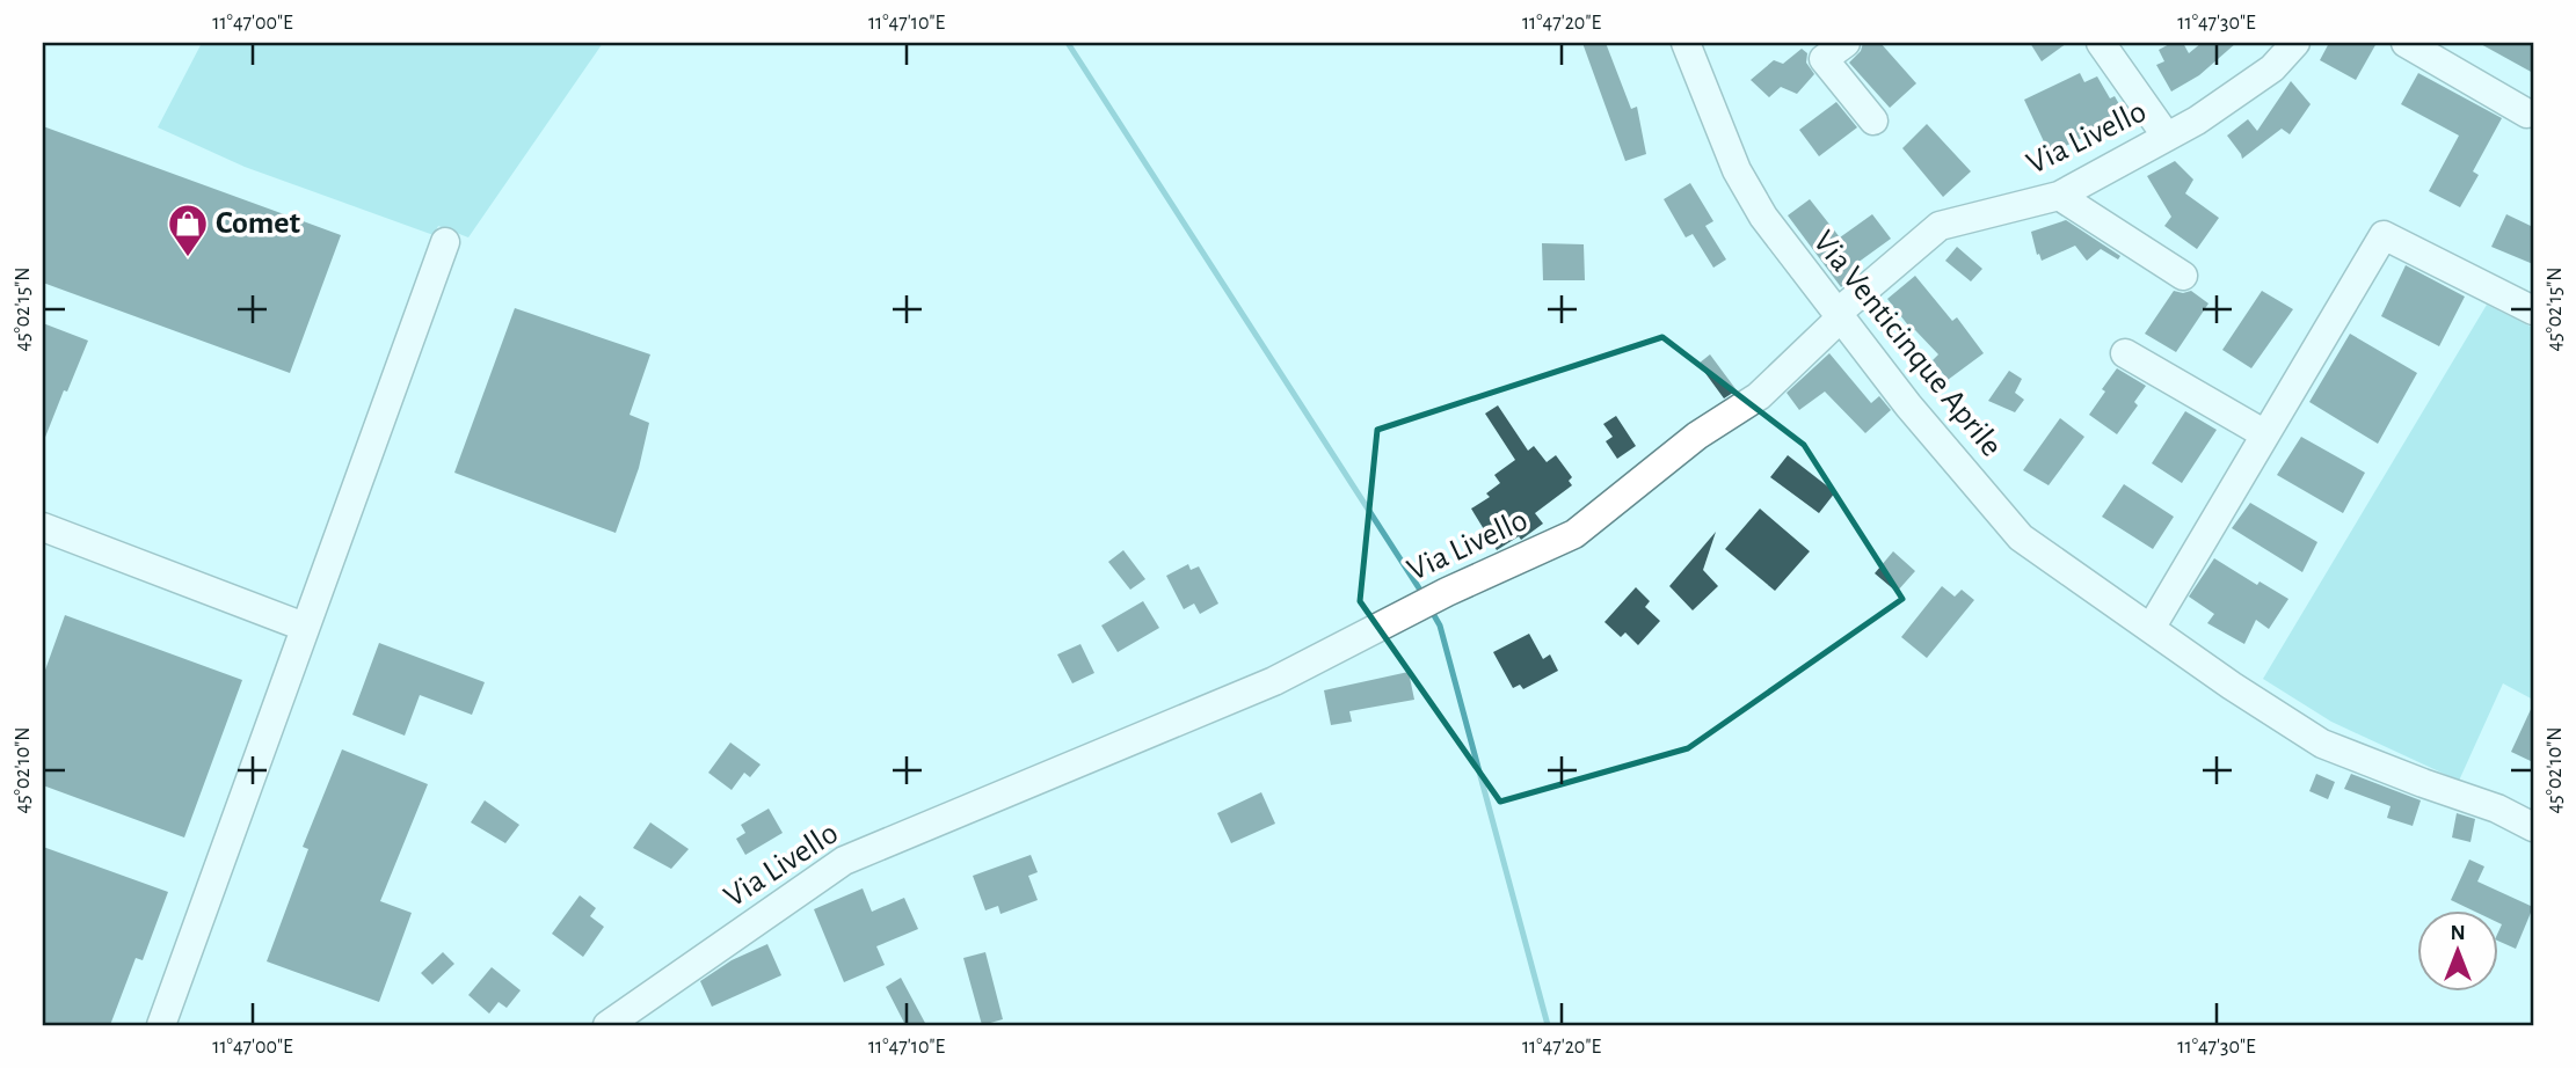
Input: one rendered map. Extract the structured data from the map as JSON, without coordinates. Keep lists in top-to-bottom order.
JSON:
{
  "streets": {
    "street": ["Via Livello", "Via Venticinque Aprile"]
  },
  "crossings": [
    ["Via Livello", "Via Venticinque Aprile"]
  ],
  "places": {
    "shop": ["Comet"]
  },
  "north": "top",
  "coordinates": [
    "11°47'00\"E",
    "11°47'10\"E",
    "11°47'20\"E",
    "11°47'30\"E",
    "45°02'15\"N",
    "45°02'10\"N"
  ]
}
